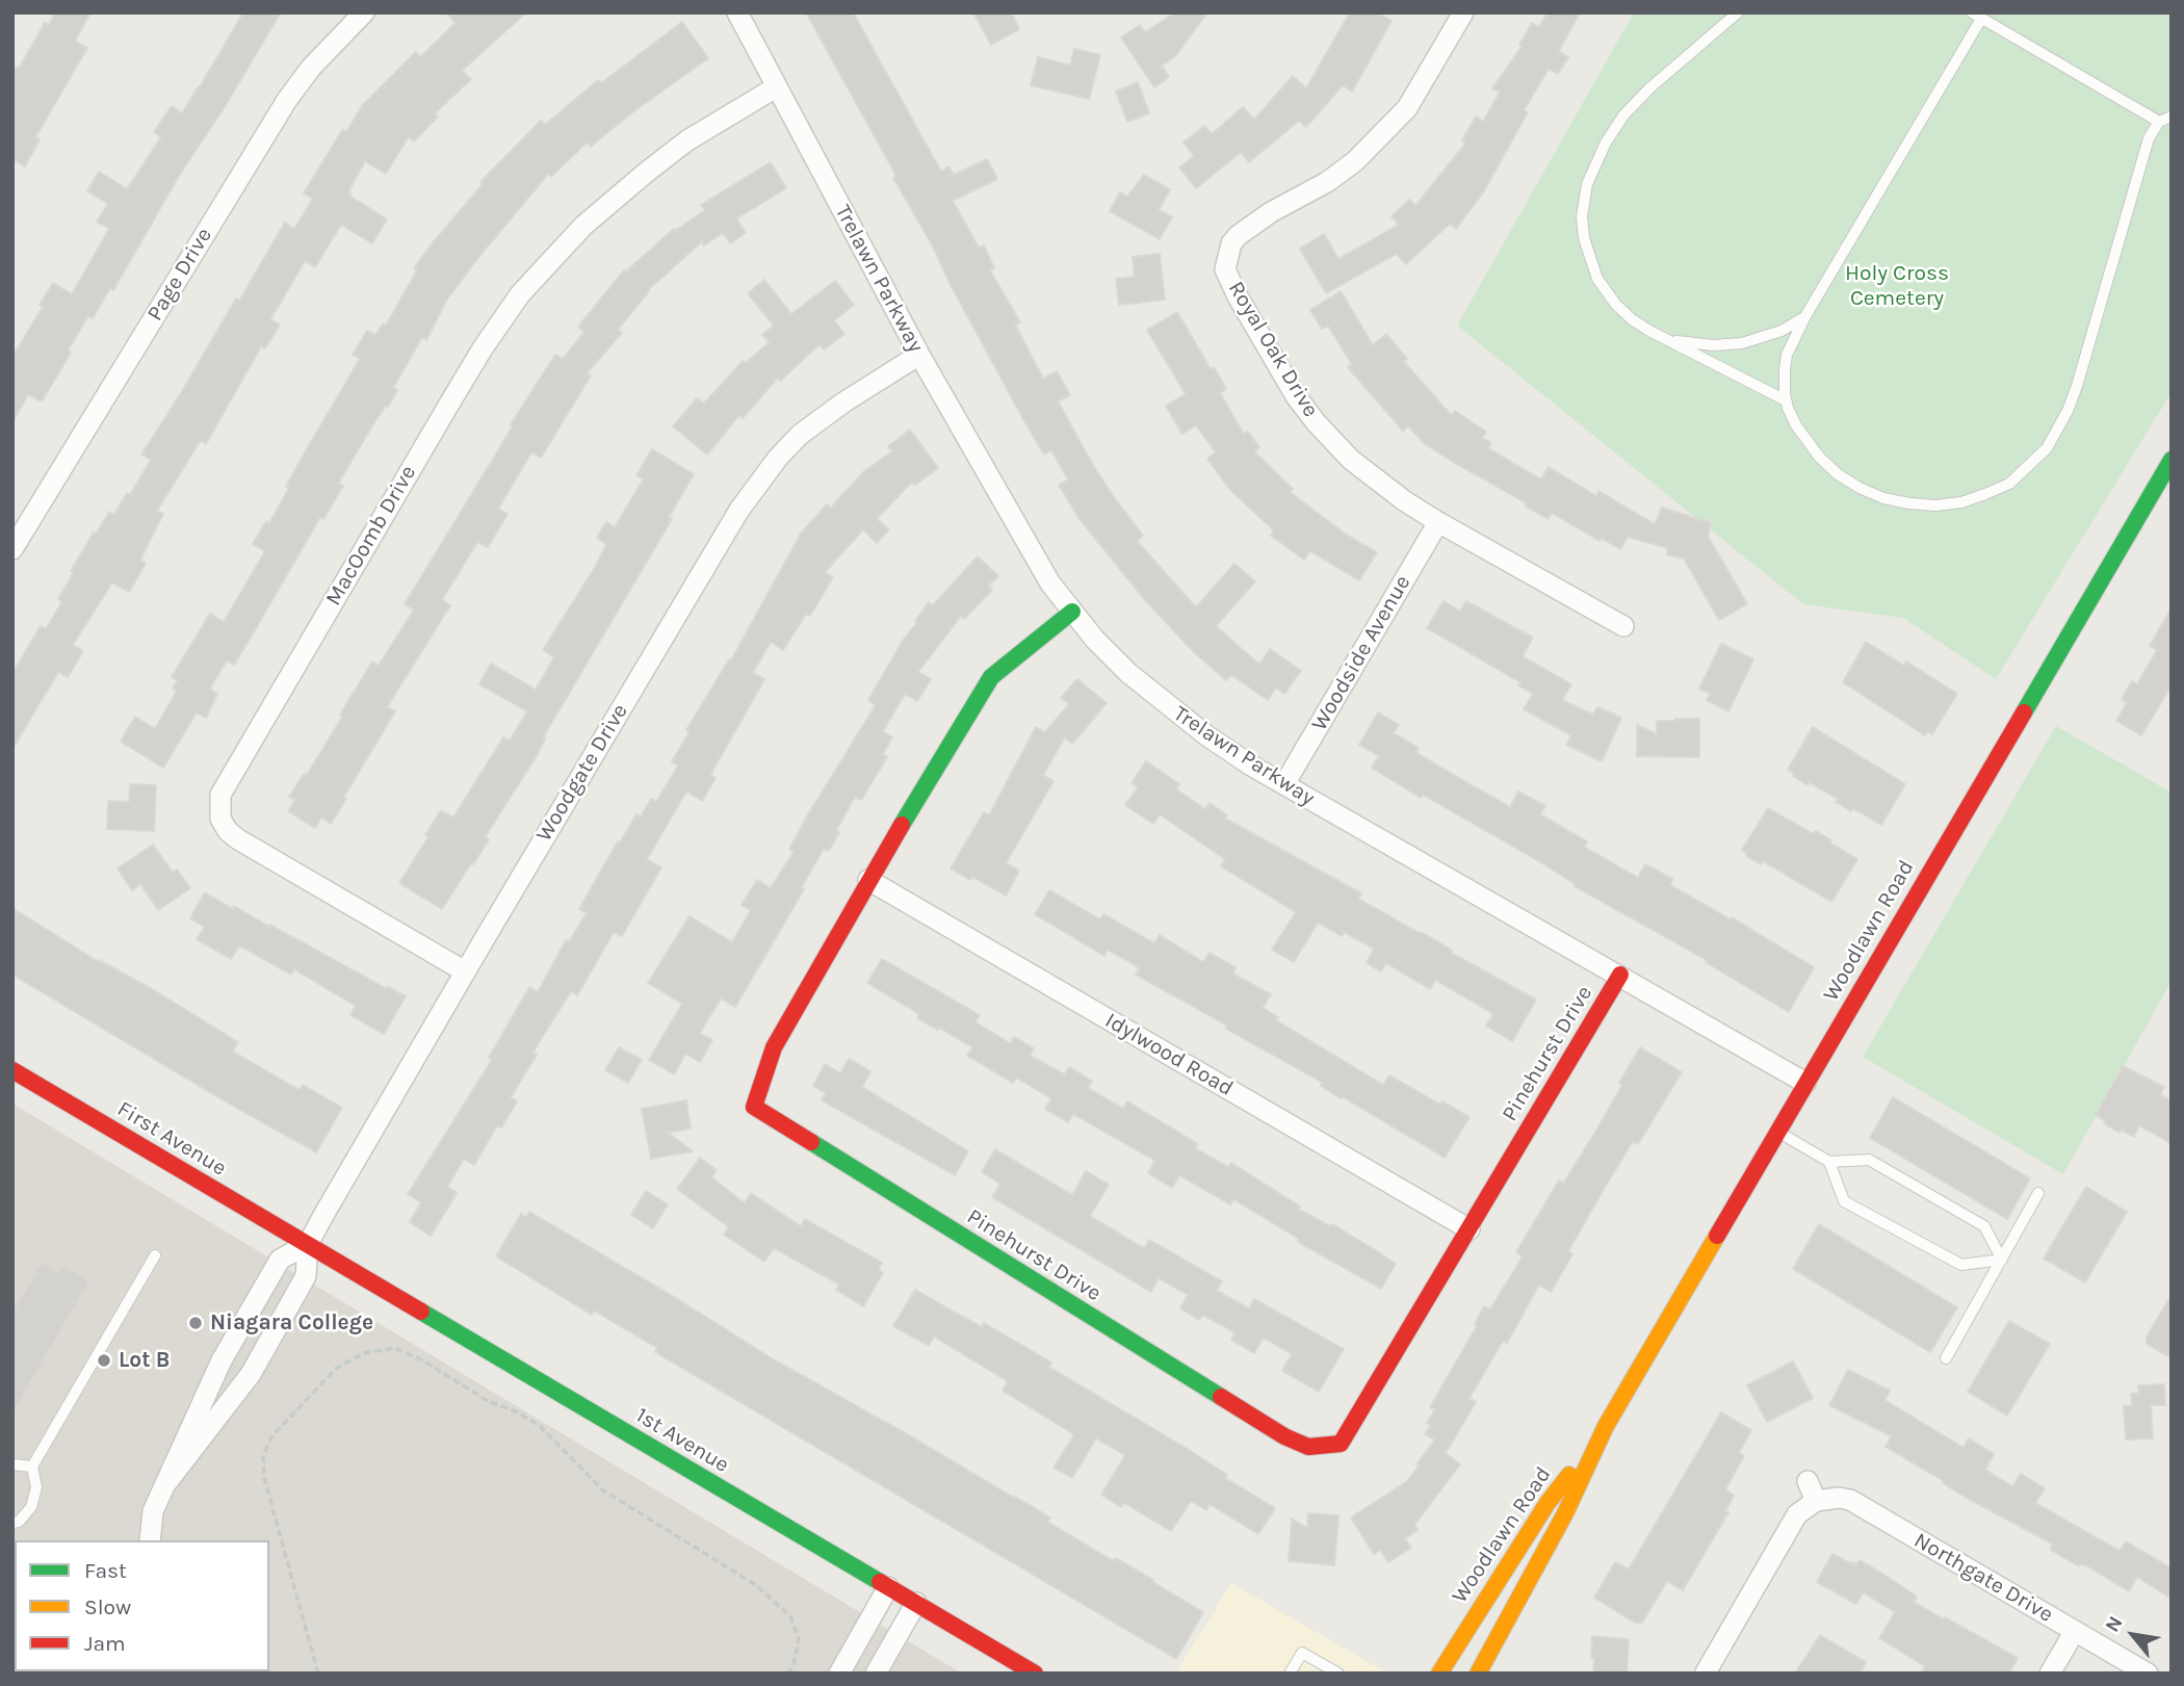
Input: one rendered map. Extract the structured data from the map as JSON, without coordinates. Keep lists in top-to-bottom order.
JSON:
{
  "streets": {
    "street": [
      "Page Drive",
      "Trelawn Parkway",
      "Royal Oak Drive",
      "MacOomb Drive",
      "Woodside Avenue",
      "Woodgate Drive",
      "Woodlawn Road",
      "Pinehurst Drive",
      "Idylwood Road",
      "First Avenue",
      "1st Avenue",
      "Northgate Drive"
    ]
  },
  "crossings": [
    ["Trelawn Parkway", "MacOomb Drive"],
    ["Trelawn Parkway", "Woodside Avenue"],
    ["Trelawn Parkway", "Woodgate Drive"],
    ["Trelawn Parkway", "Woodlawn Road"],
    ["Trelawn Parkway", "Pinehurst Drive"],
    ["Royal Oak Drive", "Woodside Avenue"],
    ["MacOomb Drive", "Woodgate Drive"],
    ["Woodgate Drive", "First Avenue"],
    ["Woodgate Drive", "1st Avenue"],
    ["Pinehurst Drive", "Idylwood Road"],
    ["First Avenue", "1st Avenue"]
  ],
  "parks": ["Holy Cross Cemetery"],
  "places": ["Niagara College", "Lot B"],
  "legend": ["Fast", "Slow", "Jam"],
  "north": "top left"
}
